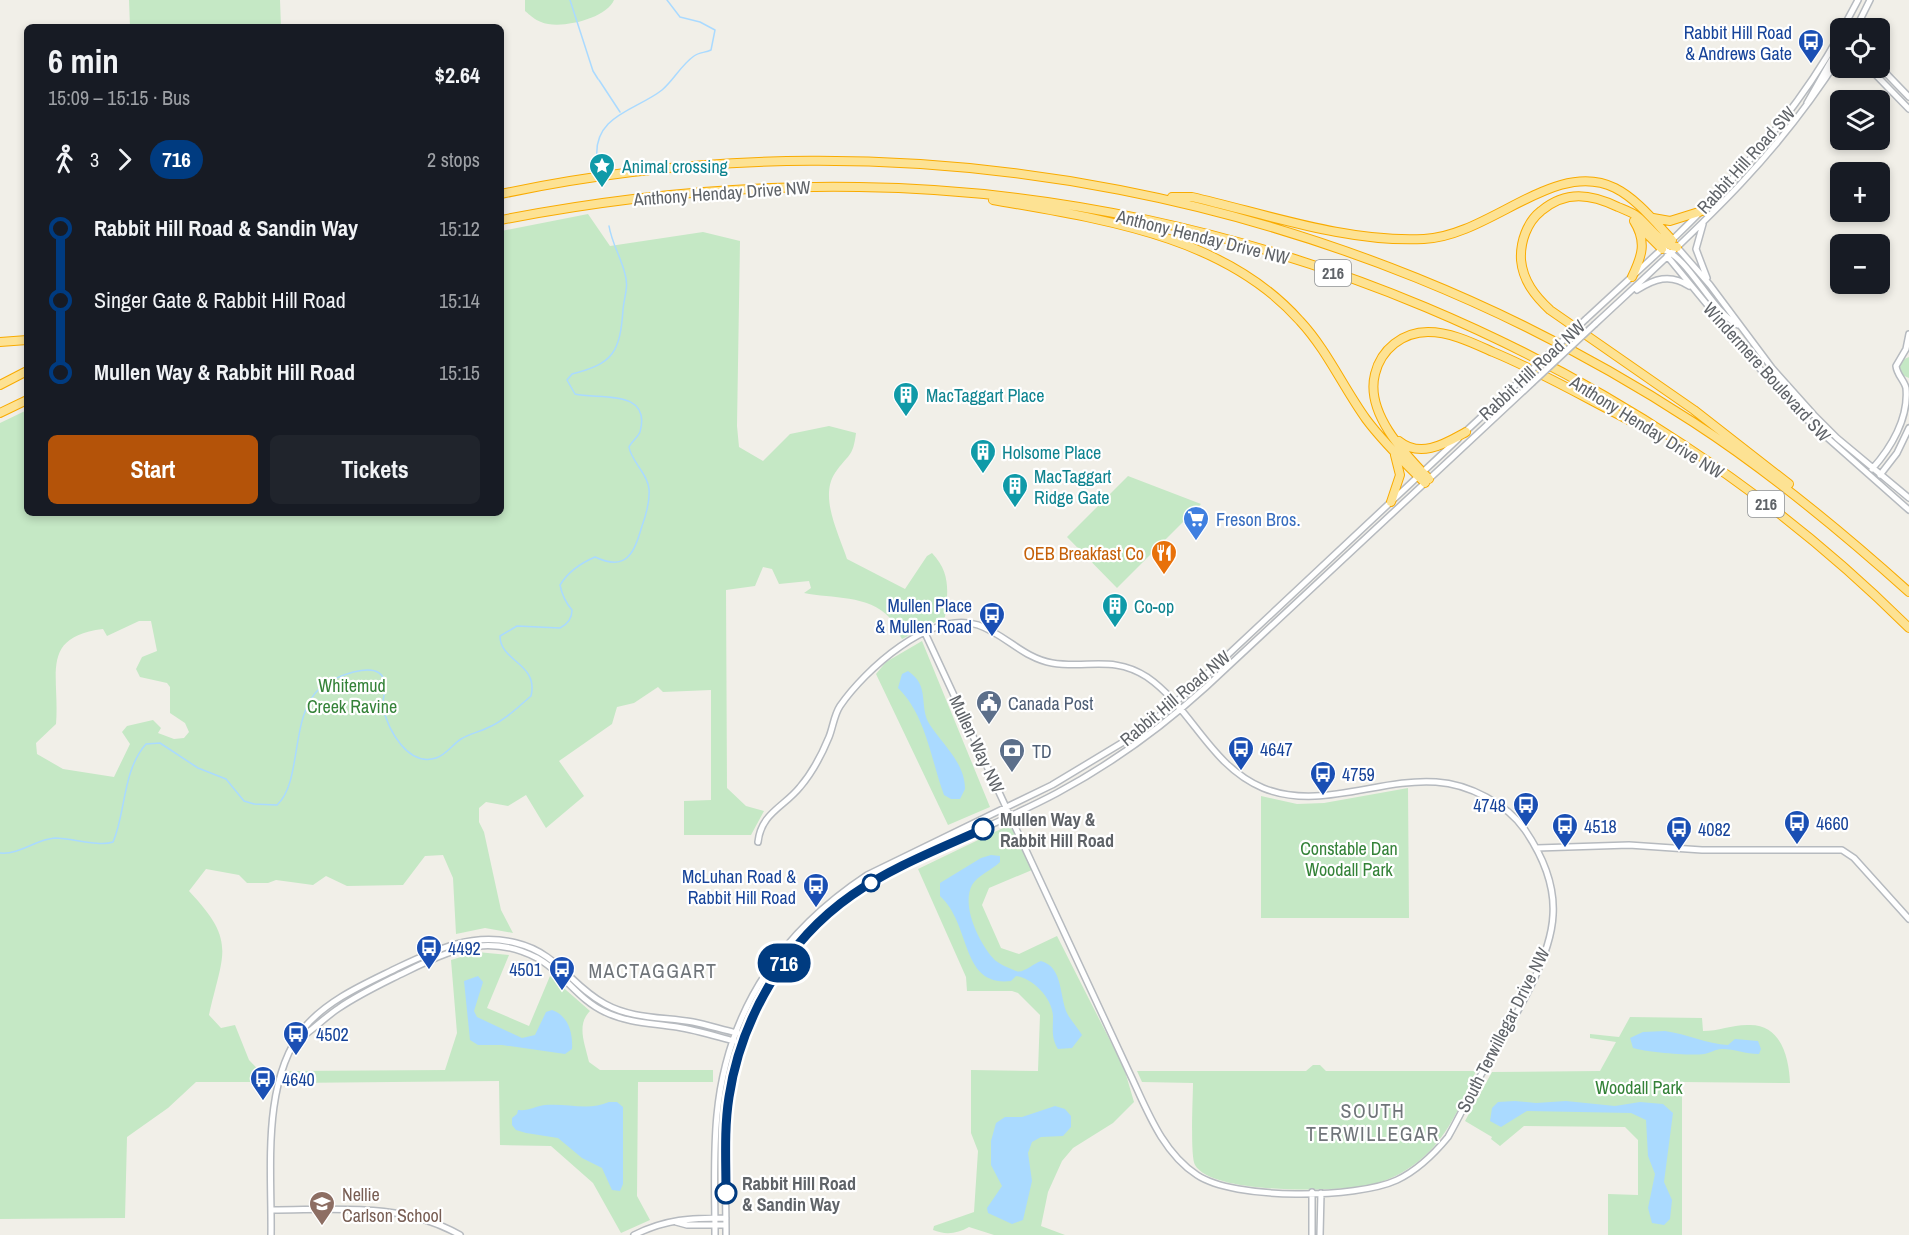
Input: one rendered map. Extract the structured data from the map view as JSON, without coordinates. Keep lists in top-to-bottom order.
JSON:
{
  "streets": {
    "highway": ["Anthony Henday Drive NW", "216"],
    "street": [
      "Rabbit Hill Road SW",
      "Rabbit Hill Road NW",
      "Windermere Boulevard SW",
      "Mullen Way NW",
      "South Terwillegar Drive NW"
    ]
  },
  "crossings": [
    ["Rabbit Hill Road SW", "Rabbit Hill Road NW"],
    ["Rabbit Hill Road SW", "Windermere Boulevard SW"],
    ["Rabbit Hill Road NW", "Windermere Boulevard SW"],
    ["Rabbit Hill Road NW", "Mullen Way NW"],
    ["Rabbit Hill Road NW", "South Terwillegar Drive NW"],
    ["Mullen Way NW", "South Terwillegar Drive NW"]
  ],
  "districts": ["MACTAGGART", "SOUTH TERWILLEGAR"],
  "parks": ["Whitemud Creek Ravine", "Constable Dan Woodall Park", "Woodall Park"],
  "places": {
    "bus stop": [
      "Rabbit Hill Road & Andrews Gate",
      "Mullen Place & Mullen Road",
      "4647",
      "4759",
      "4748",
      "4660",
      "4518",
      "4082",
      "McLuhan Road & Rabbit Hill Road",
      "4492",
      "4501",
      "4502",
      "4640"
    ],
    "place": ["Animal crossing"],
    "building": [
      "MacTaggart Place",
      "Holsome Place",
      "MacTaggart Ridge Gate",
      "Co-op"
    ],
    "supermarket": ["Freson Bros."],
    "restaurant": ["OEB Breakfast Co"],
    "public building": ["Canada Post"],
    "bank": ["TD"],
    "other": ["Mullen Way & Rabbit Hill Road", "Rabbit Hill Road & Sandin Way"],
    "school or university": ["Nellie Carlson School"]
  },
  "lines": ["bus line 716"],
  "page": {
    "on_map": "716",
    "map_buttons": ["+", "−"],
    "heading": ["6 min", "15:09 – 15:15 · Bus", "$2.64"],
    "legs": ["3", "716", "2 stops"],
    "list": [
      {
        "name": "Rabbit Hill Road & Sandin Way",
        "value": "15:12"
      },
      {
        "name": "Singer Gate & Rabbit Hill Road",
        "value": "15:14"
      },
      {
        "name": "Mullen Way & Rabbit Hill Road",
        "value": "15:15"
      }
    ],
    "buttons": ["Start", "Tickets"]
  }
}
